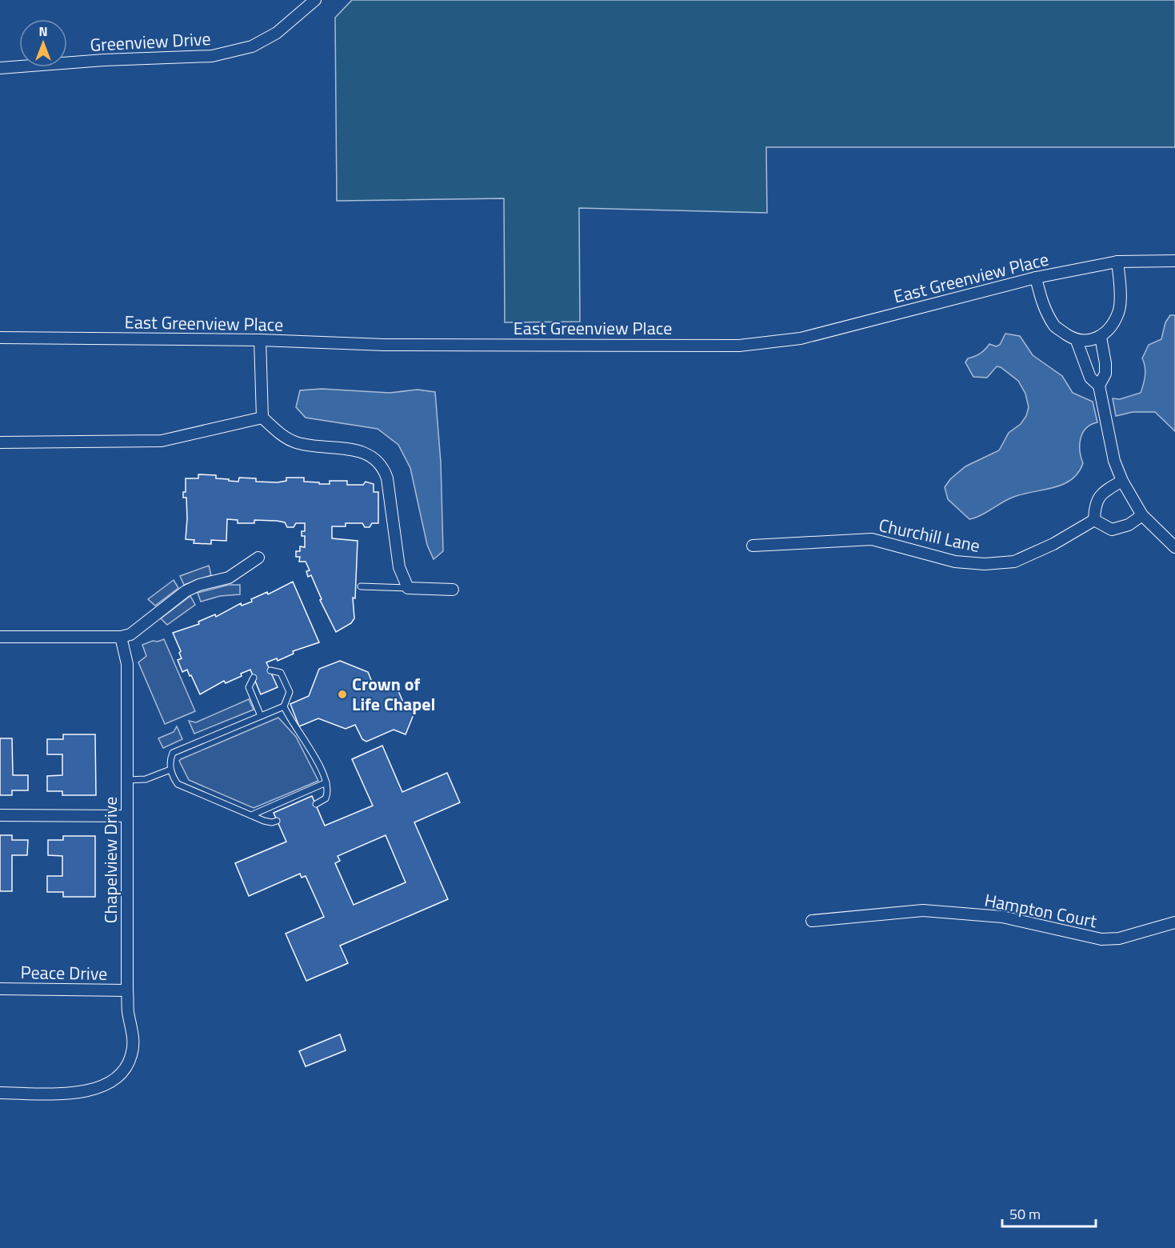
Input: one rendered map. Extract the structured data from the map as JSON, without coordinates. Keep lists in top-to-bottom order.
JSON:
{
  "streets": {
    "street": [
      "Greenview Drive",
      "East Greenview Place",
      "Churchill Lane",
      "Chapelview Drive",
      "Hampton Court",
      "Peace Drive"
    ]
  },
  "crossings": [
    ["Chapelview Drive", "Peace Drive"]
  ],
  "places": ["Crown of Life Chapel"],
  "scale_bar": "50 m",
  "north": "top"
}
